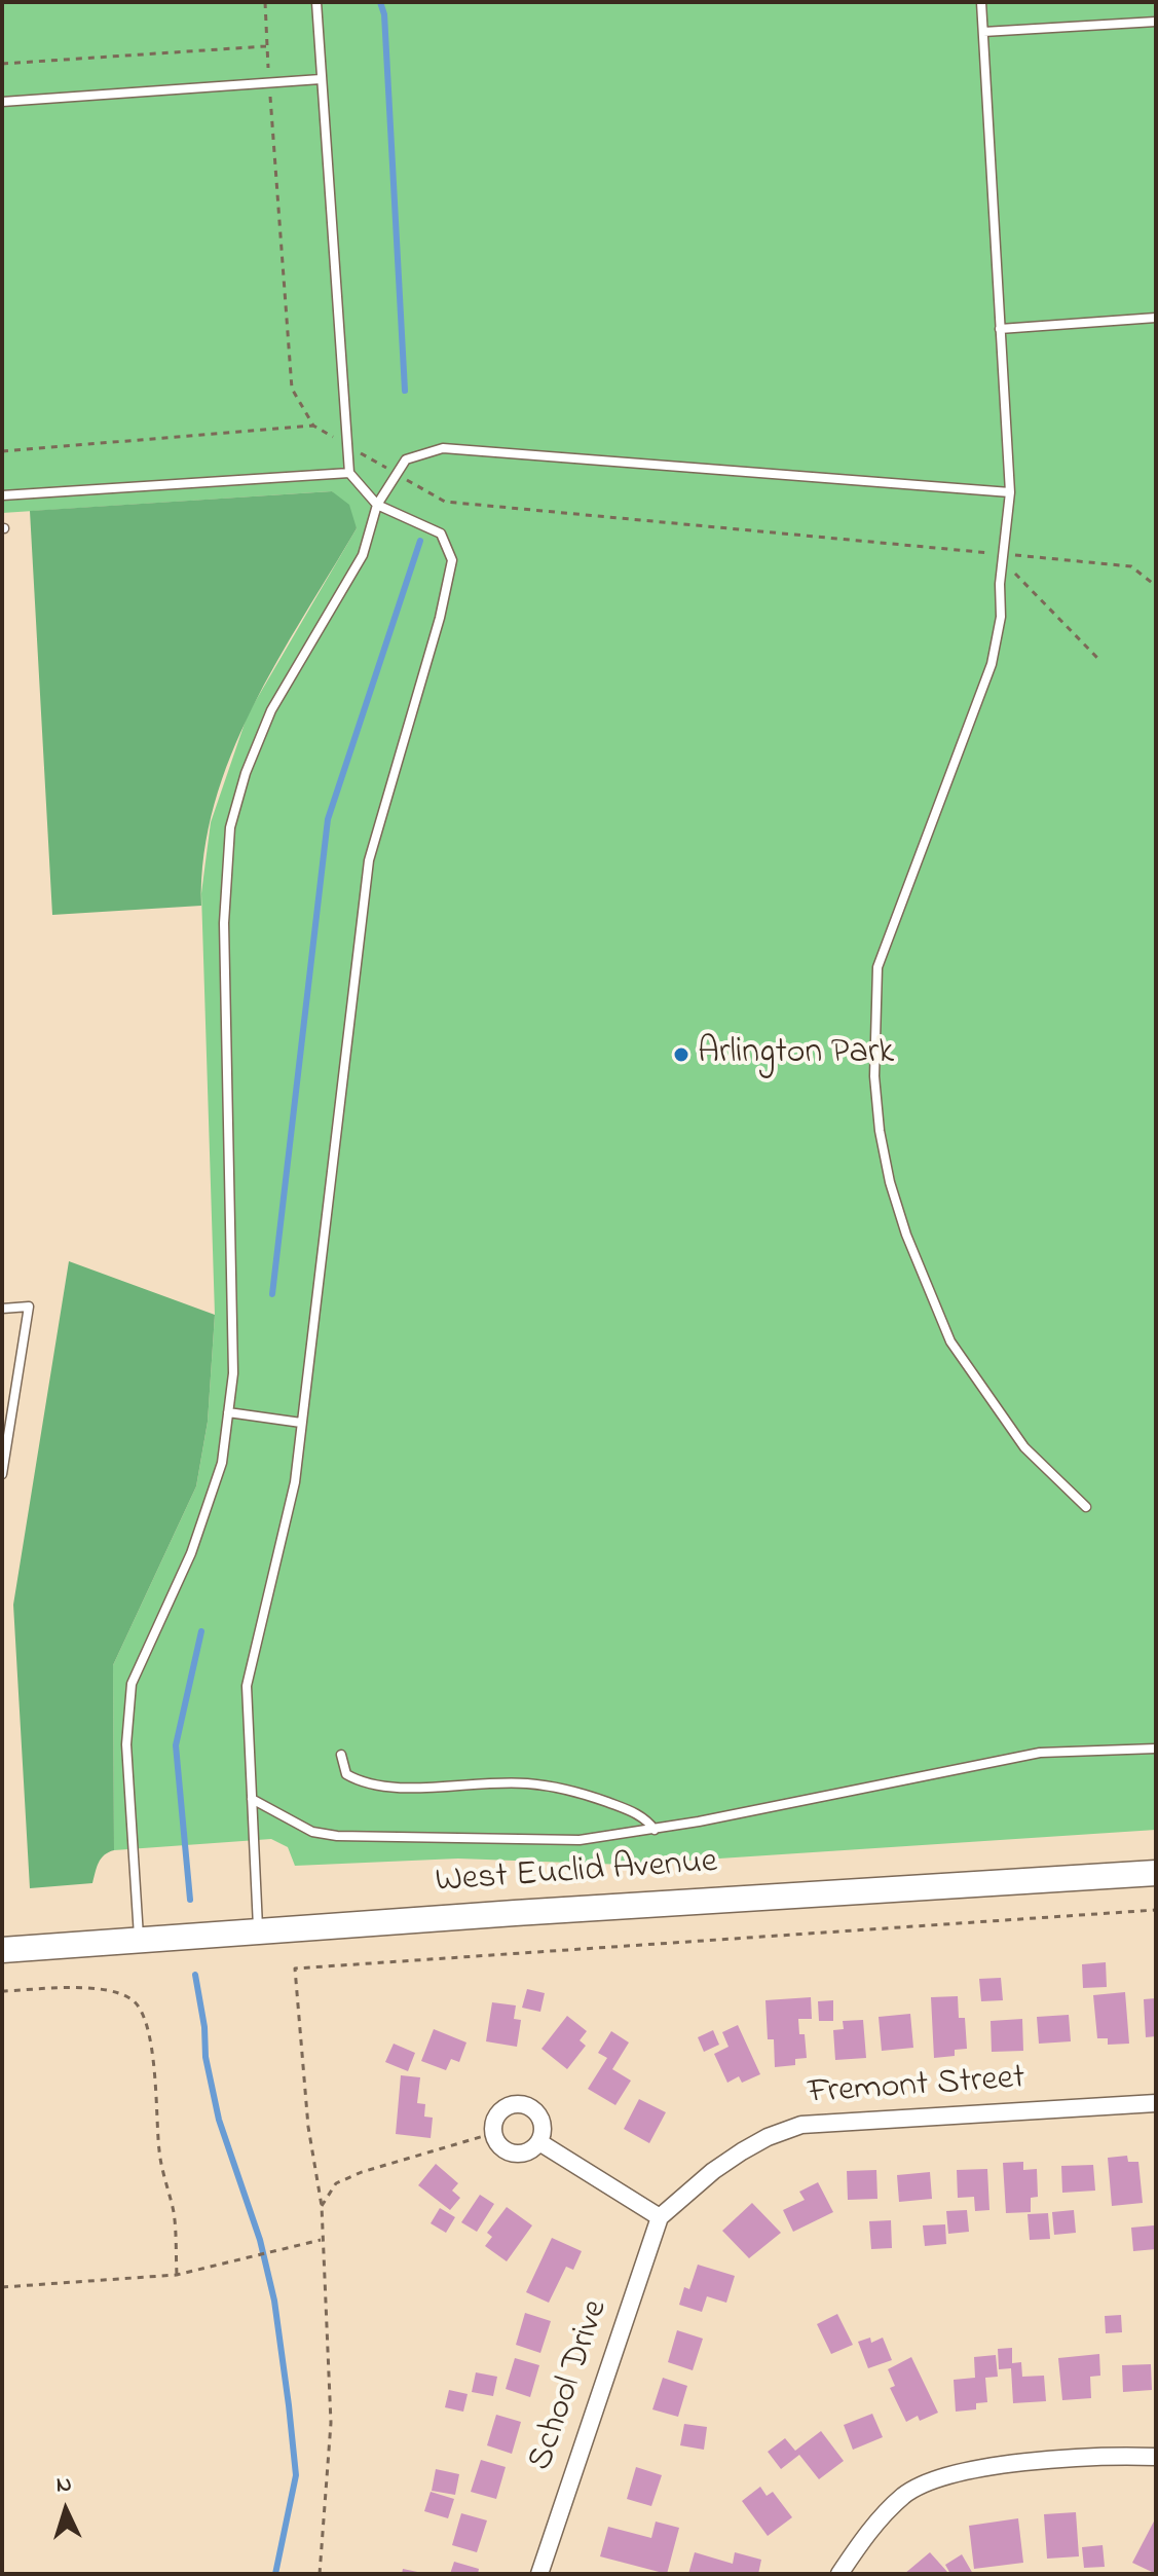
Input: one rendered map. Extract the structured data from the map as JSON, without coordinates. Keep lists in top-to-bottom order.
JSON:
{
  "streets": {
    "main road": ["West Euclid Avenue"],
    "street": ["Fremont Street", "School Drive"]
  },
  "crossings": [
    ["Fremont Street", "School Drive"]
  ],
  "places": ["Arlington Park"],
  "north": "top"
}
